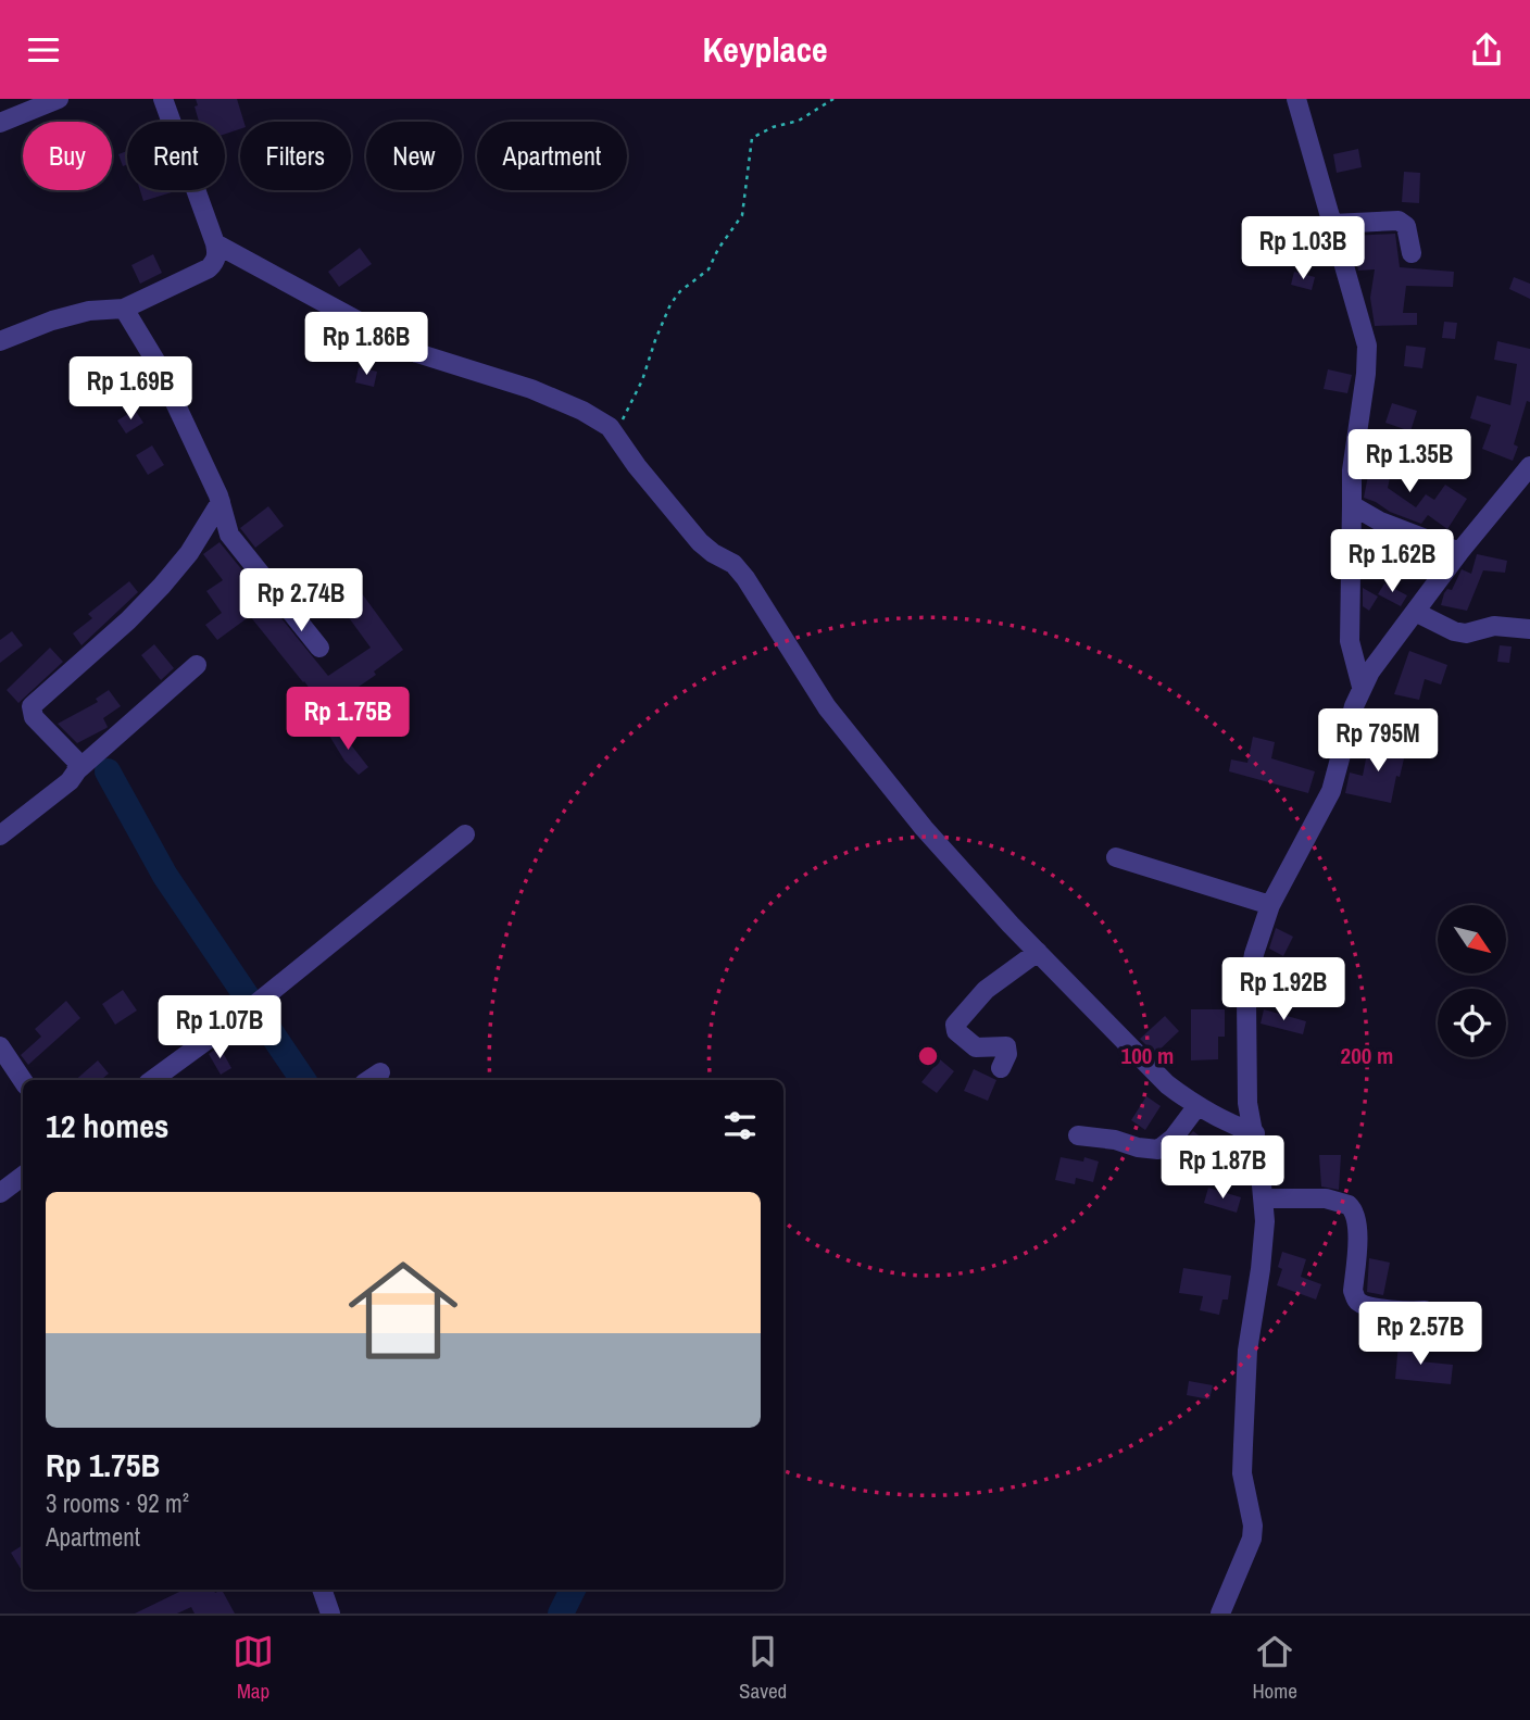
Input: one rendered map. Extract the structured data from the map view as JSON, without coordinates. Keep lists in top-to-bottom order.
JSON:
{
  "north": "bottom right",
  "page": {
    "header": "Keyplace",
    "chip": [
      "Buy",
      "Rent",
      "Filters",
      "New",
      "Apartment"
    ],
    "price": [
      "Rp 1.03B",
      "Rp 1.86B",
      "Rp 1.69B",
      "Rp 1.35B",
      "Rp 1.62B",
      "Rp 2.74B",
      "Rp 1.75B",
      "Rp 795M",
      "Rp 1.92B",
      "Rp 1.07B",
      "Rp 1.87B",
      "Rp 2.57B"
    ],
    "heading": "12 homes",
    "list": [
      {
        "name": "Rp 1.75B",
        "note": "3 rooms · 92 m² · Apartment"
      }
    ],
    "tabs": ["Map", "Saved", "Home"]
  },
  "rings": ["100 m", "200 m"]
}
